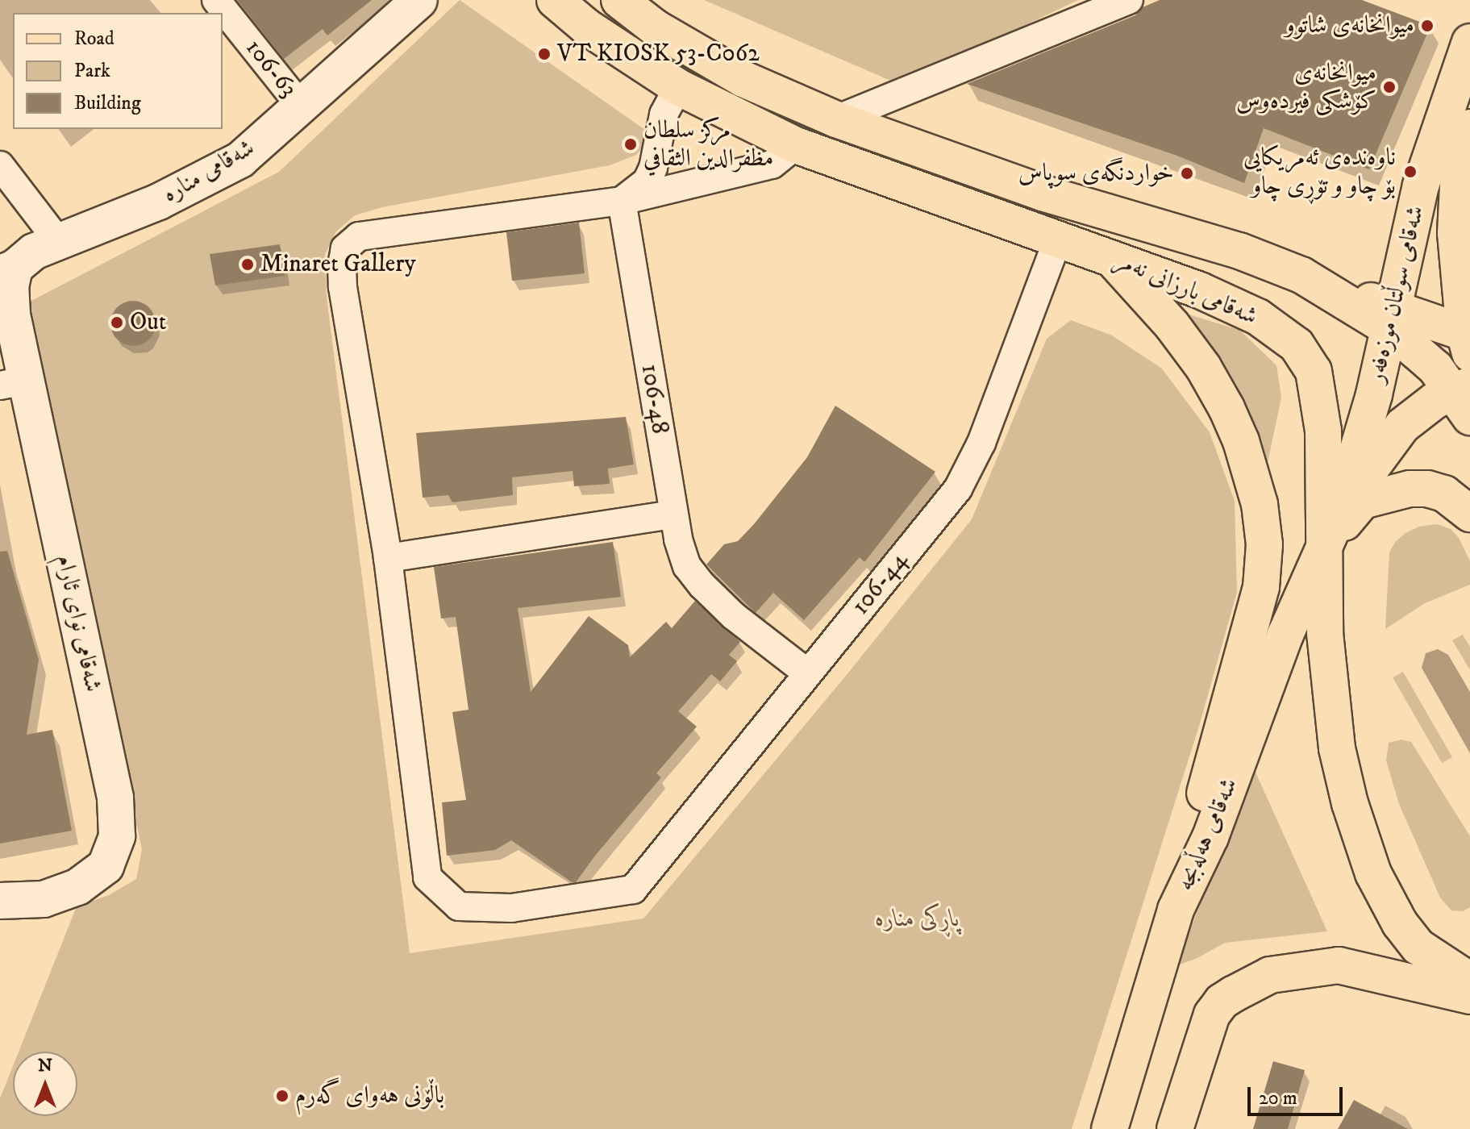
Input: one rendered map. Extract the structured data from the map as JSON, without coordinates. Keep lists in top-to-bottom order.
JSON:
{
  "streets": {
    "main road": ["شەقامی بارزانی نەمر", "شەقامی سوڵتان موزەفەر", "شەقامی هەڵەبجە"],
    "street": [
      "106-63",
      "شەقامی منارە",
      "106-48",
      "106-44",
      "شەقامی نوای ئارام"
    ]
  },
  "crossings": [
    ["106-63", "شەقامی منارە"],
    ["شەقامی منارە", "شەقامی نوای ئارام"],
    ["شەقامی بارزانی نەمر", "شەقامی سوڵتان موزەفەر"],
    ["شەقامی بارزانی نەمر", "106-44"],
    ["شەقامی بارزانی نەمر", "شەقامی هەڵەبجە"],
    ["شەقامی سوڵتان موزەفەر", "شەقامی هەڵەبجە"],
    ["106-48", "106-44"]
  ],
  "parks": ["پاڕکی منارە"],
  "places": [
    "میوانخانەی شاتوو",
    "VT KIOSK 53-C062",
    "میوانخانەی کۆشکی فیردەوس",
    "مركز سلطان مظفرالدين الثقافي",
    "ناوەندەی ئەمریکایی بۆ چاو و تۆڕی چاو",
    "خواردنگەی سوپاس",
    "Minaret Gallery",
    "Out",
    "باڵۆنی هەوای گەرم"
  ],
  "legend": ["Road", "Park", "Building"],
  "scale_bar": "20 m",
  "north": "top"
}
